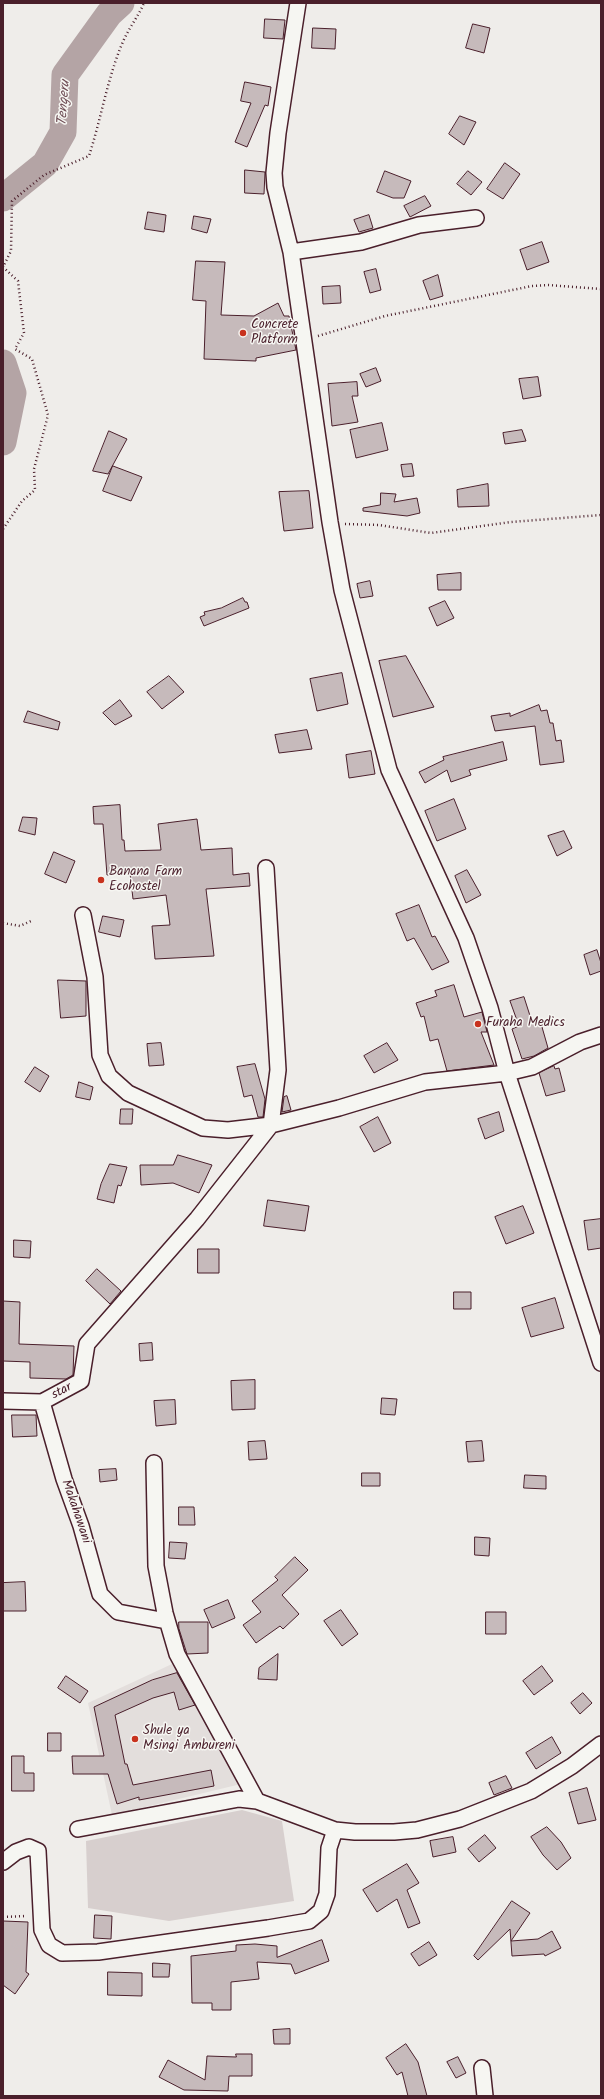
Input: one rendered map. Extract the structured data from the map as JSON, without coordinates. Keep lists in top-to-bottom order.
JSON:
{
  "streets": {
    "street": ["star", "Makahawani"]
  },
  "crossings": [
    ["star", "Makahawani"]
  ],
  "water": ["Tengeru"],
  "places": [
    "Concrete Platform",
    "Banana Farm Ecohostel",
    "Furaha Medics",
    "Shule ya Msingi Ambureni"
  ]
}
